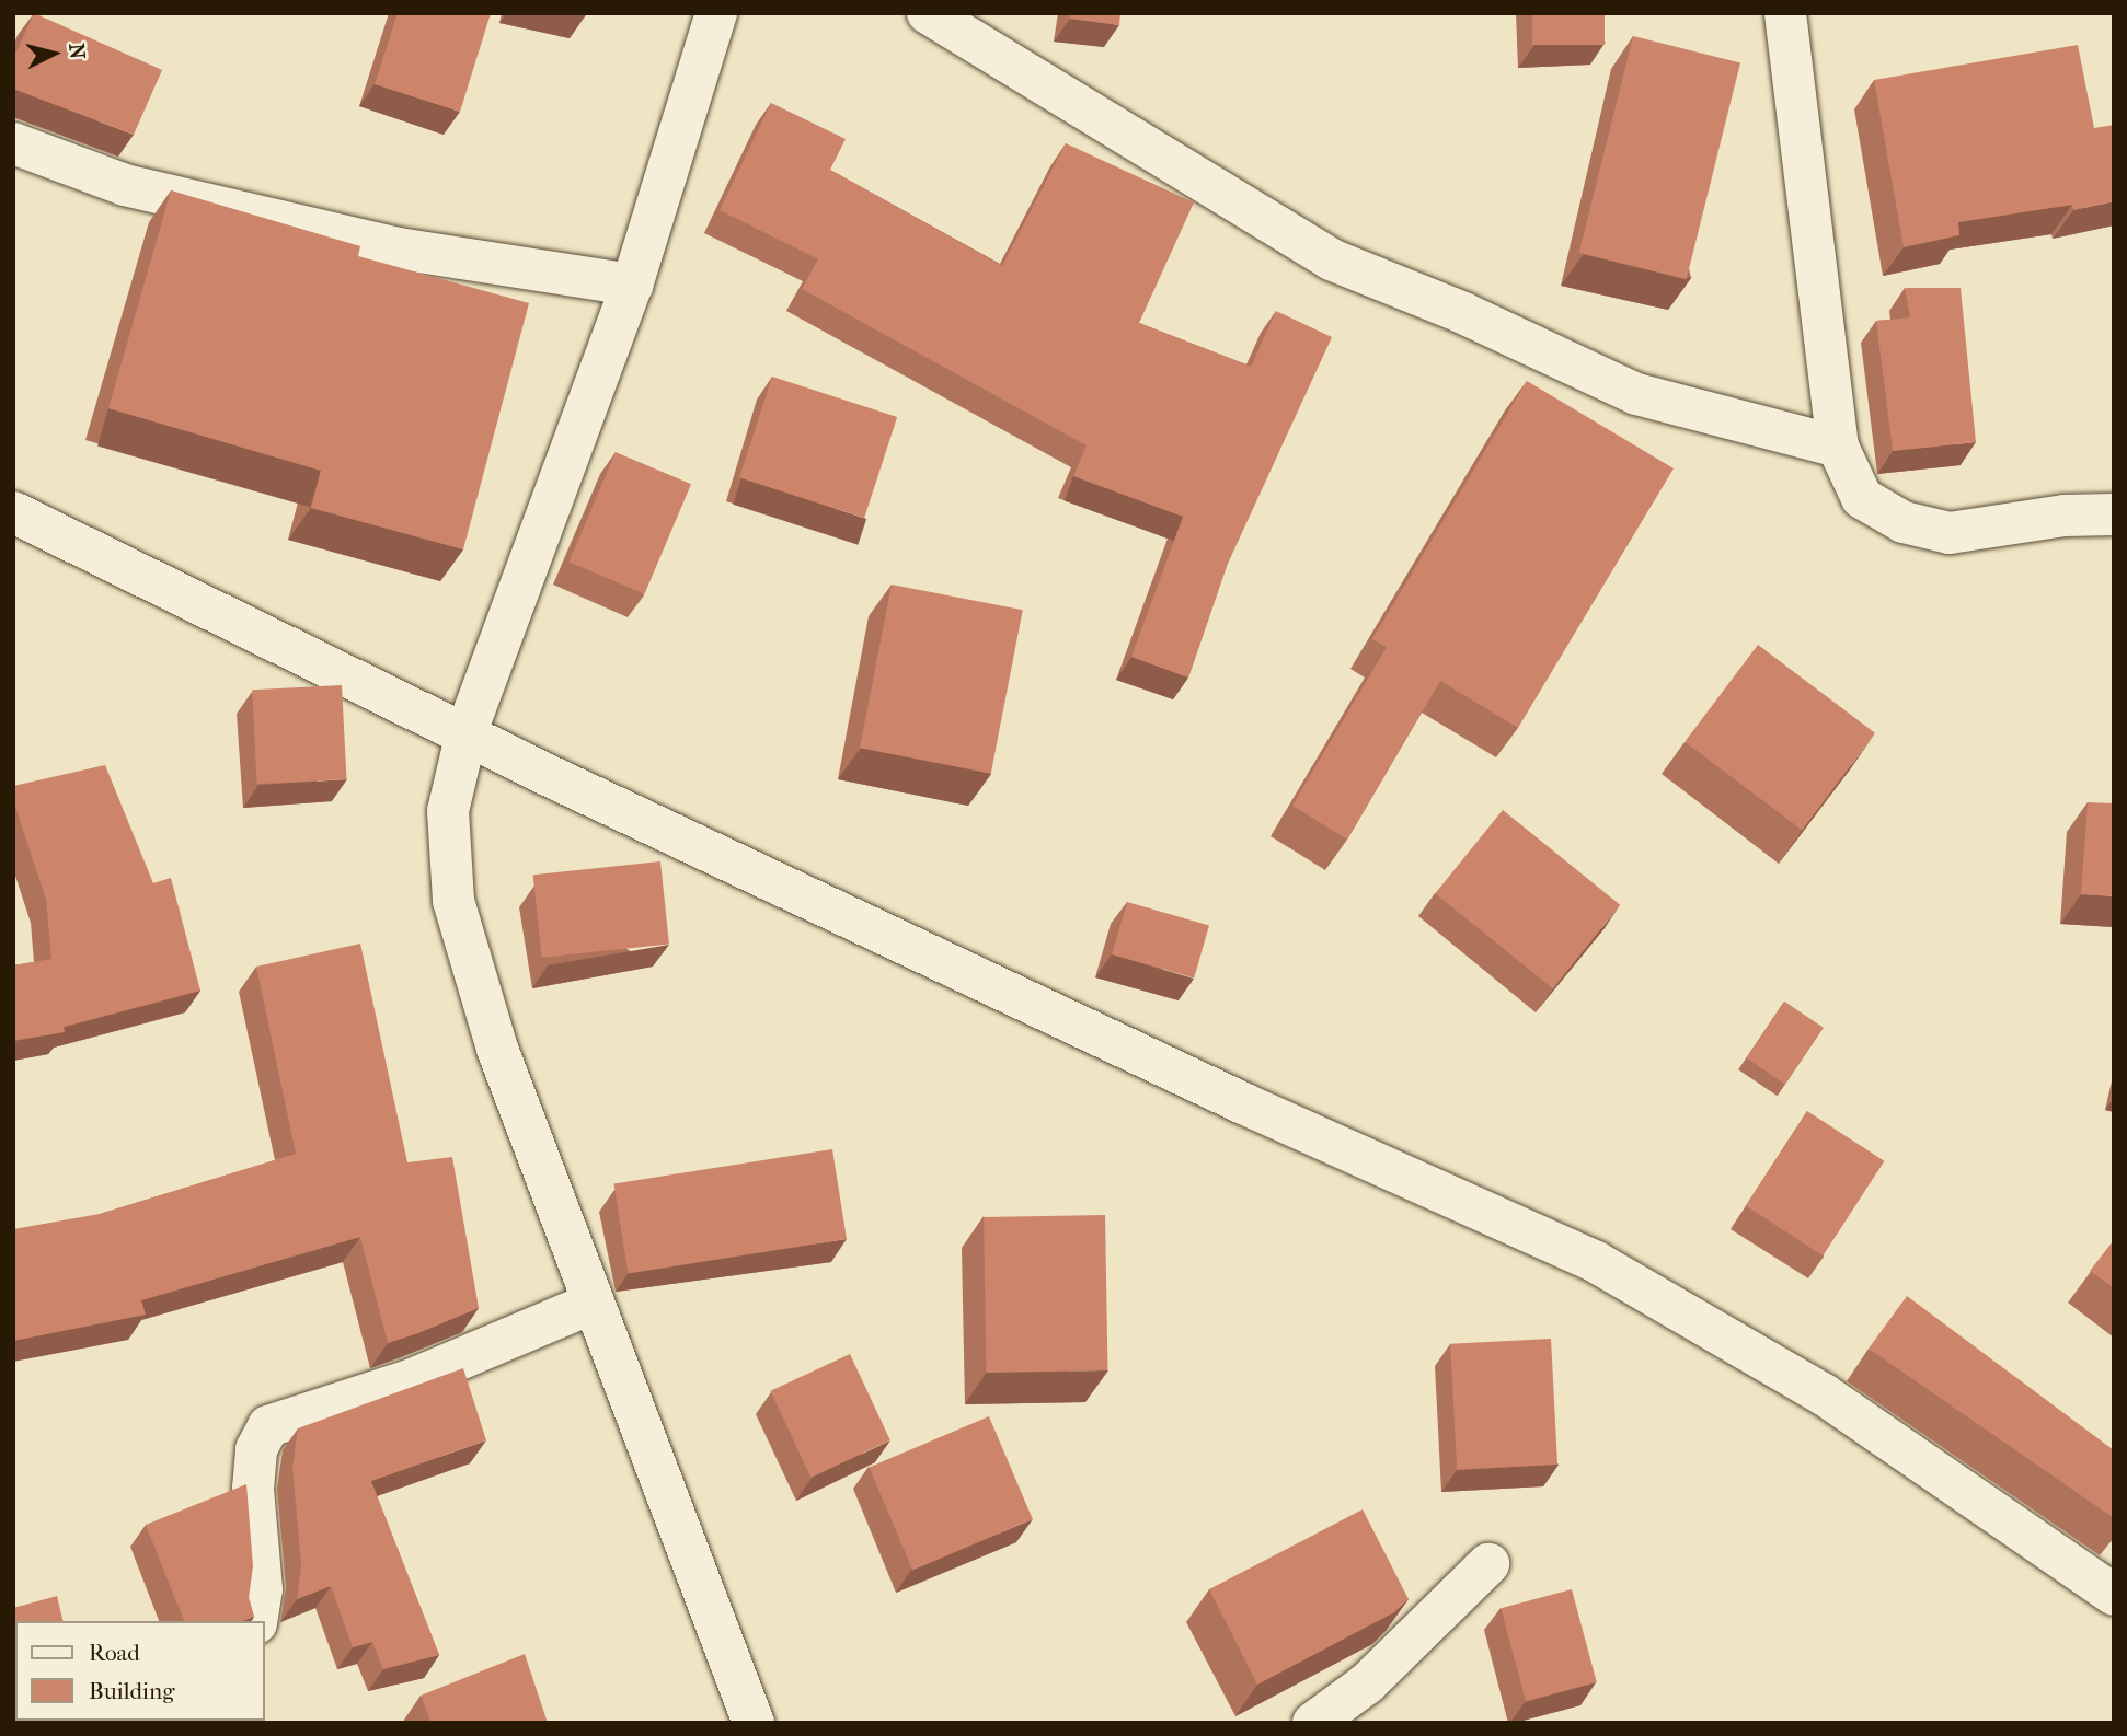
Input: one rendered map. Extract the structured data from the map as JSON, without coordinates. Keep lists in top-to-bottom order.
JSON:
{
  "legend": ["Road", "Building"],
  "north": "right"
}
